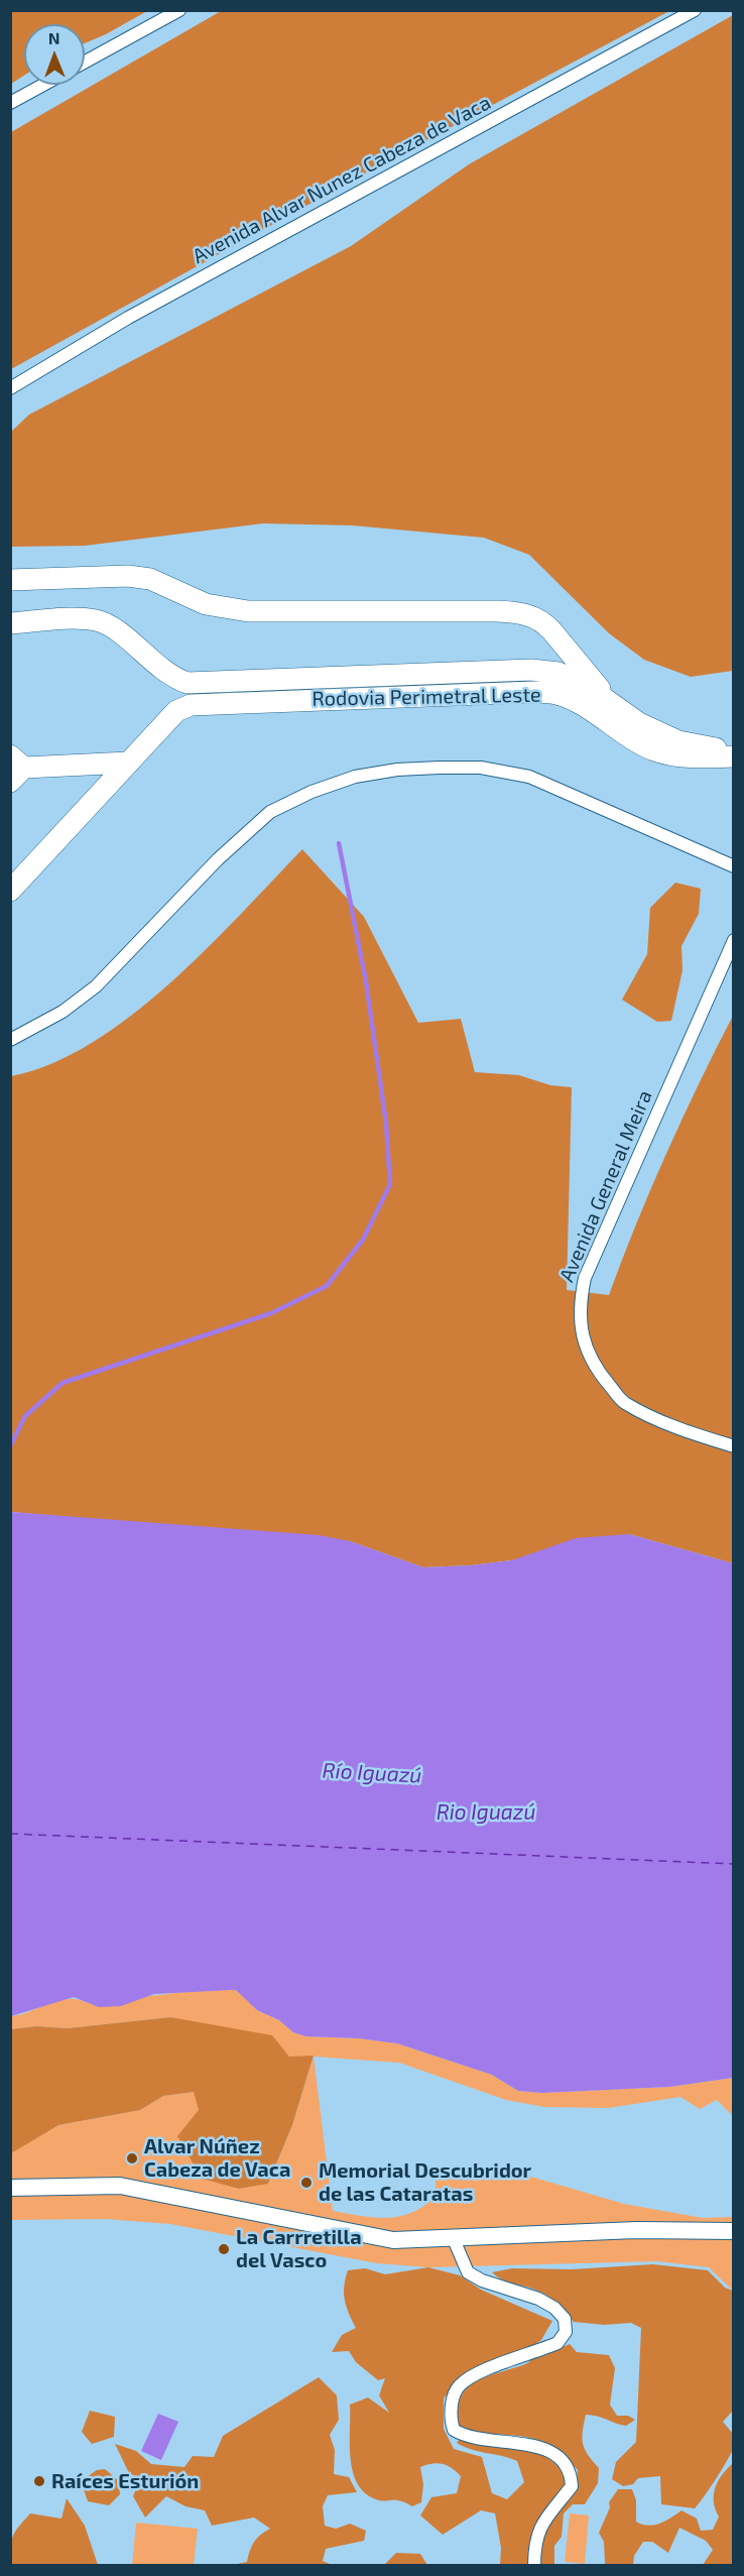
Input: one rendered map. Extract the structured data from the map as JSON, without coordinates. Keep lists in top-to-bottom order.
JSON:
{
  "streets": {
    "highway": ["Rodovia Perimetral Leste"],
    "street": ["Avenida Alvar Nunez Cabeza de Vaca", "Avenida General Meira"]
  },
  "water": ["Río Iguazú", "Rio Iguazú"],
  "places": [
    "Alvar Núñez Cabeza de Vaca",
    "Memorial Descubridor de las Cataratas",
    "La Carrretilla del Vasco",
    "Raíces Esturión"
  ],
  "north": "top"
}
